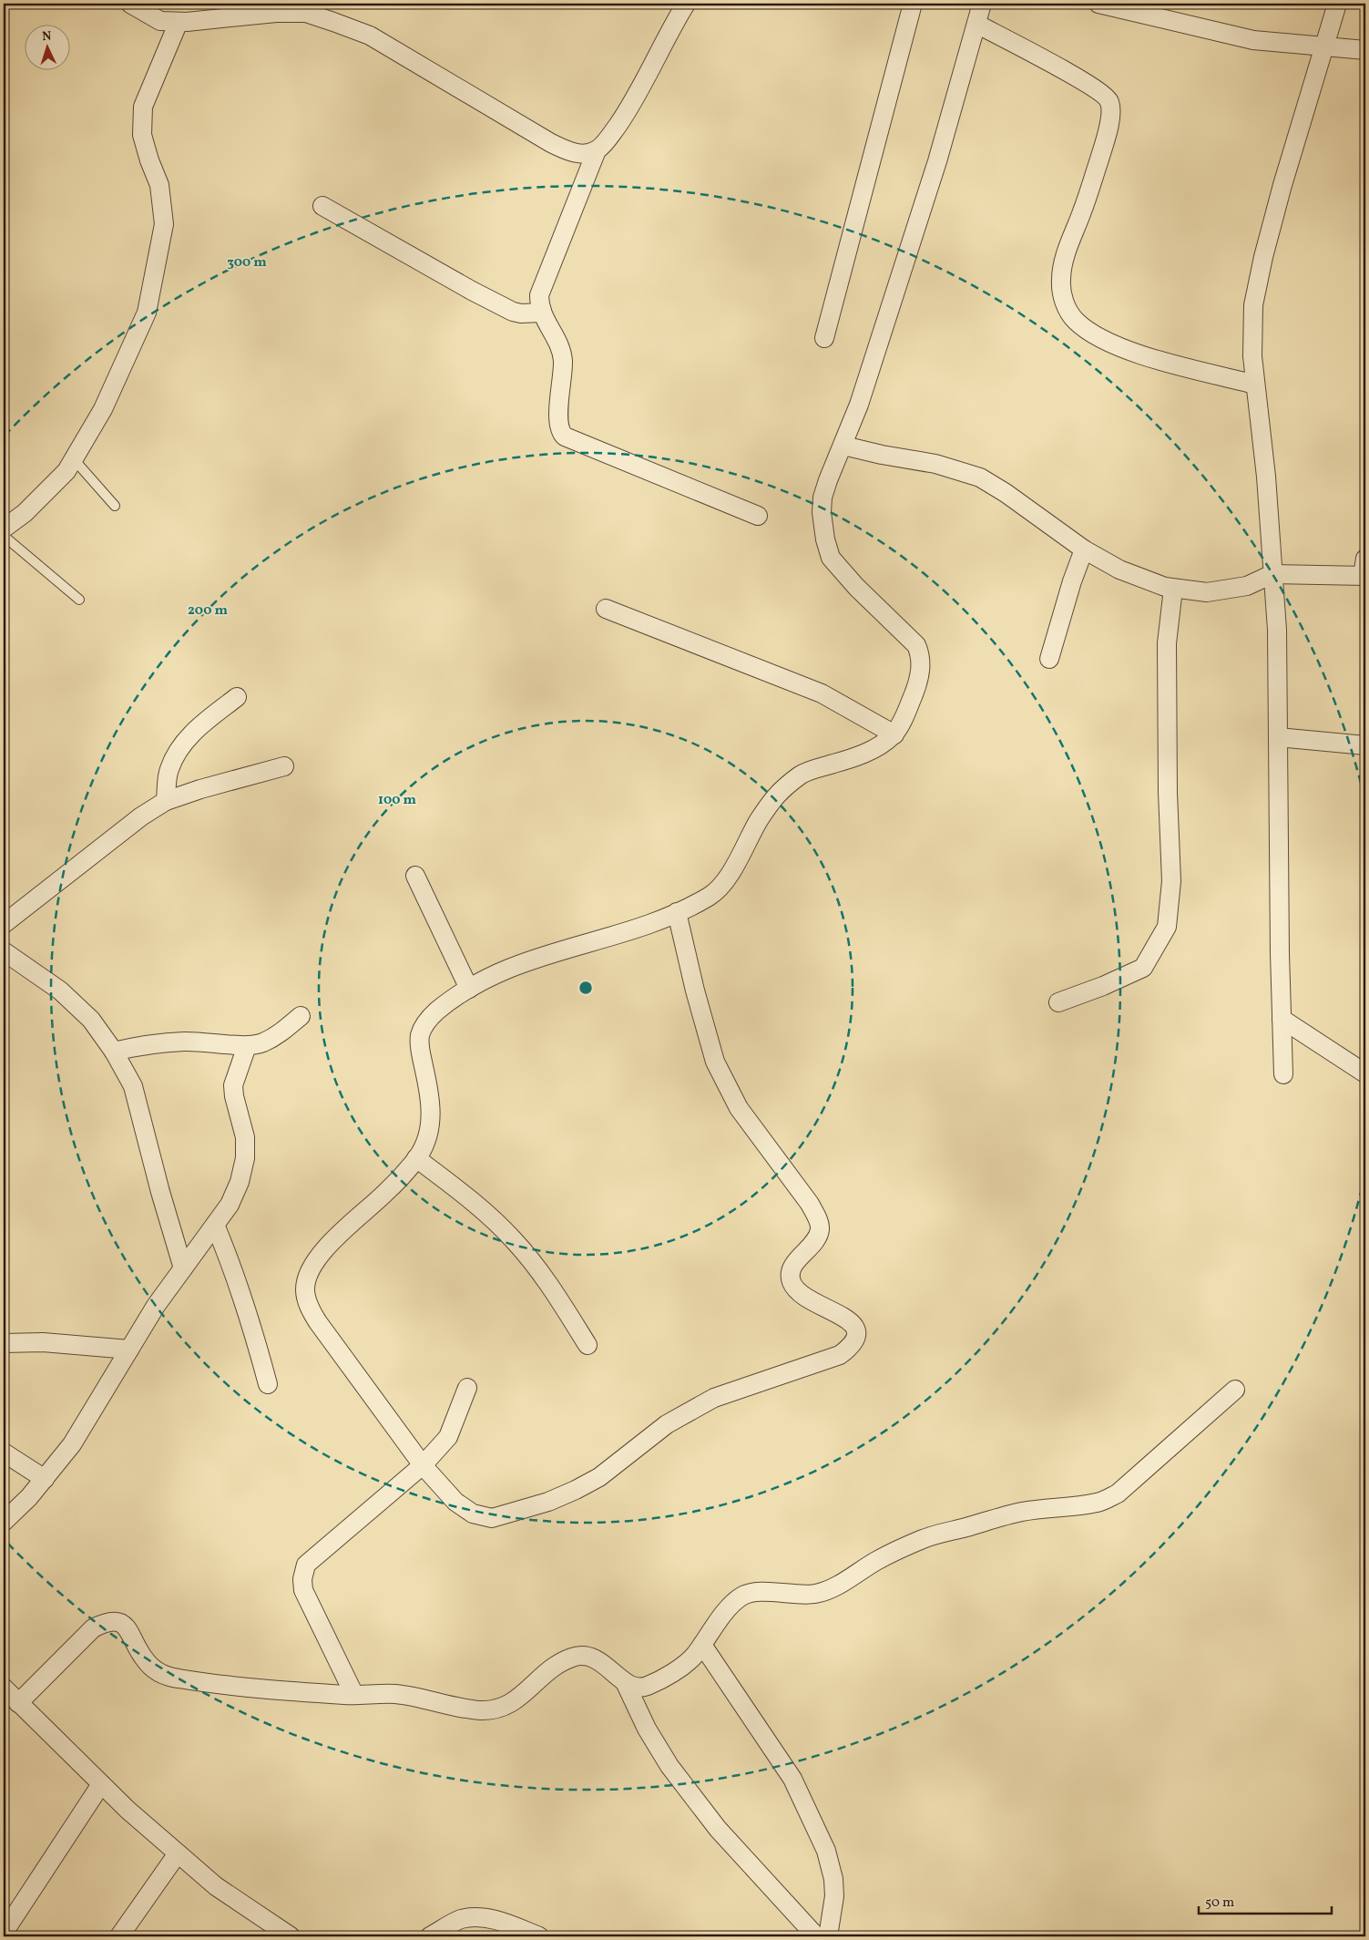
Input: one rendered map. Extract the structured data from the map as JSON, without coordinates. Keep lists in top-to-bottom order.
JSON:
{
  "scale_bar": "50 m",
  "north": "top",
  "rings": ["300 m", "200 m", "100 m"]
}
